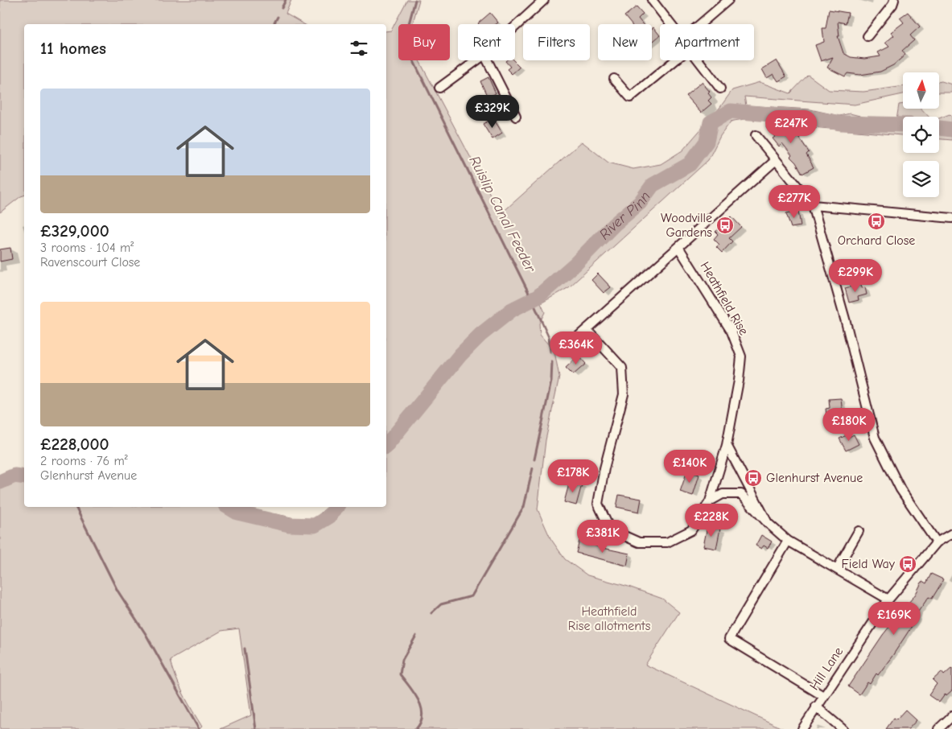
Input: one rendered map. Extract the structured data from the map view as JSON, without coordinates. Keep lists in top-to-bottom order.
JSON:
{
  "streets": {
    "street": ["Heathfield Rise", "Hill Lane"]
  },
  "water": ["Ruislip Canal Feeder", "River Pinn"],
  "parks": ["Heathfield Rise allotments"],
  "places": {
    "bus stop": [
      "Orchard Close",
      "Woodville Gardens",
      "Glenhurst Avenue",
      "Field Way"
    ]
  },
  "north": "top",
  "page": {
    "chip": [
      "Buy",
      "Rent",
      "Filters",
      "New",
      "Apartment"
    ],
    "heading": "11 homes",
    "list": [
      {
        "name": "£329,000",
        "note": "3 rooms · 104 m² · Ravenscourt Close"
      },
      {
        "name": "£228,000",
        "note": "2 rooms · 76 m² · Glenhurst Avenue"
      }
    ],
    "price": [
      "£329K",
      "£247K",
      "£277K",
      "£299K",
      "£364K",
      "£180K",
      "£140K",
      "£178K",
      "£228K",
      "£381K",
      "£169K"
    ]
  }
}
